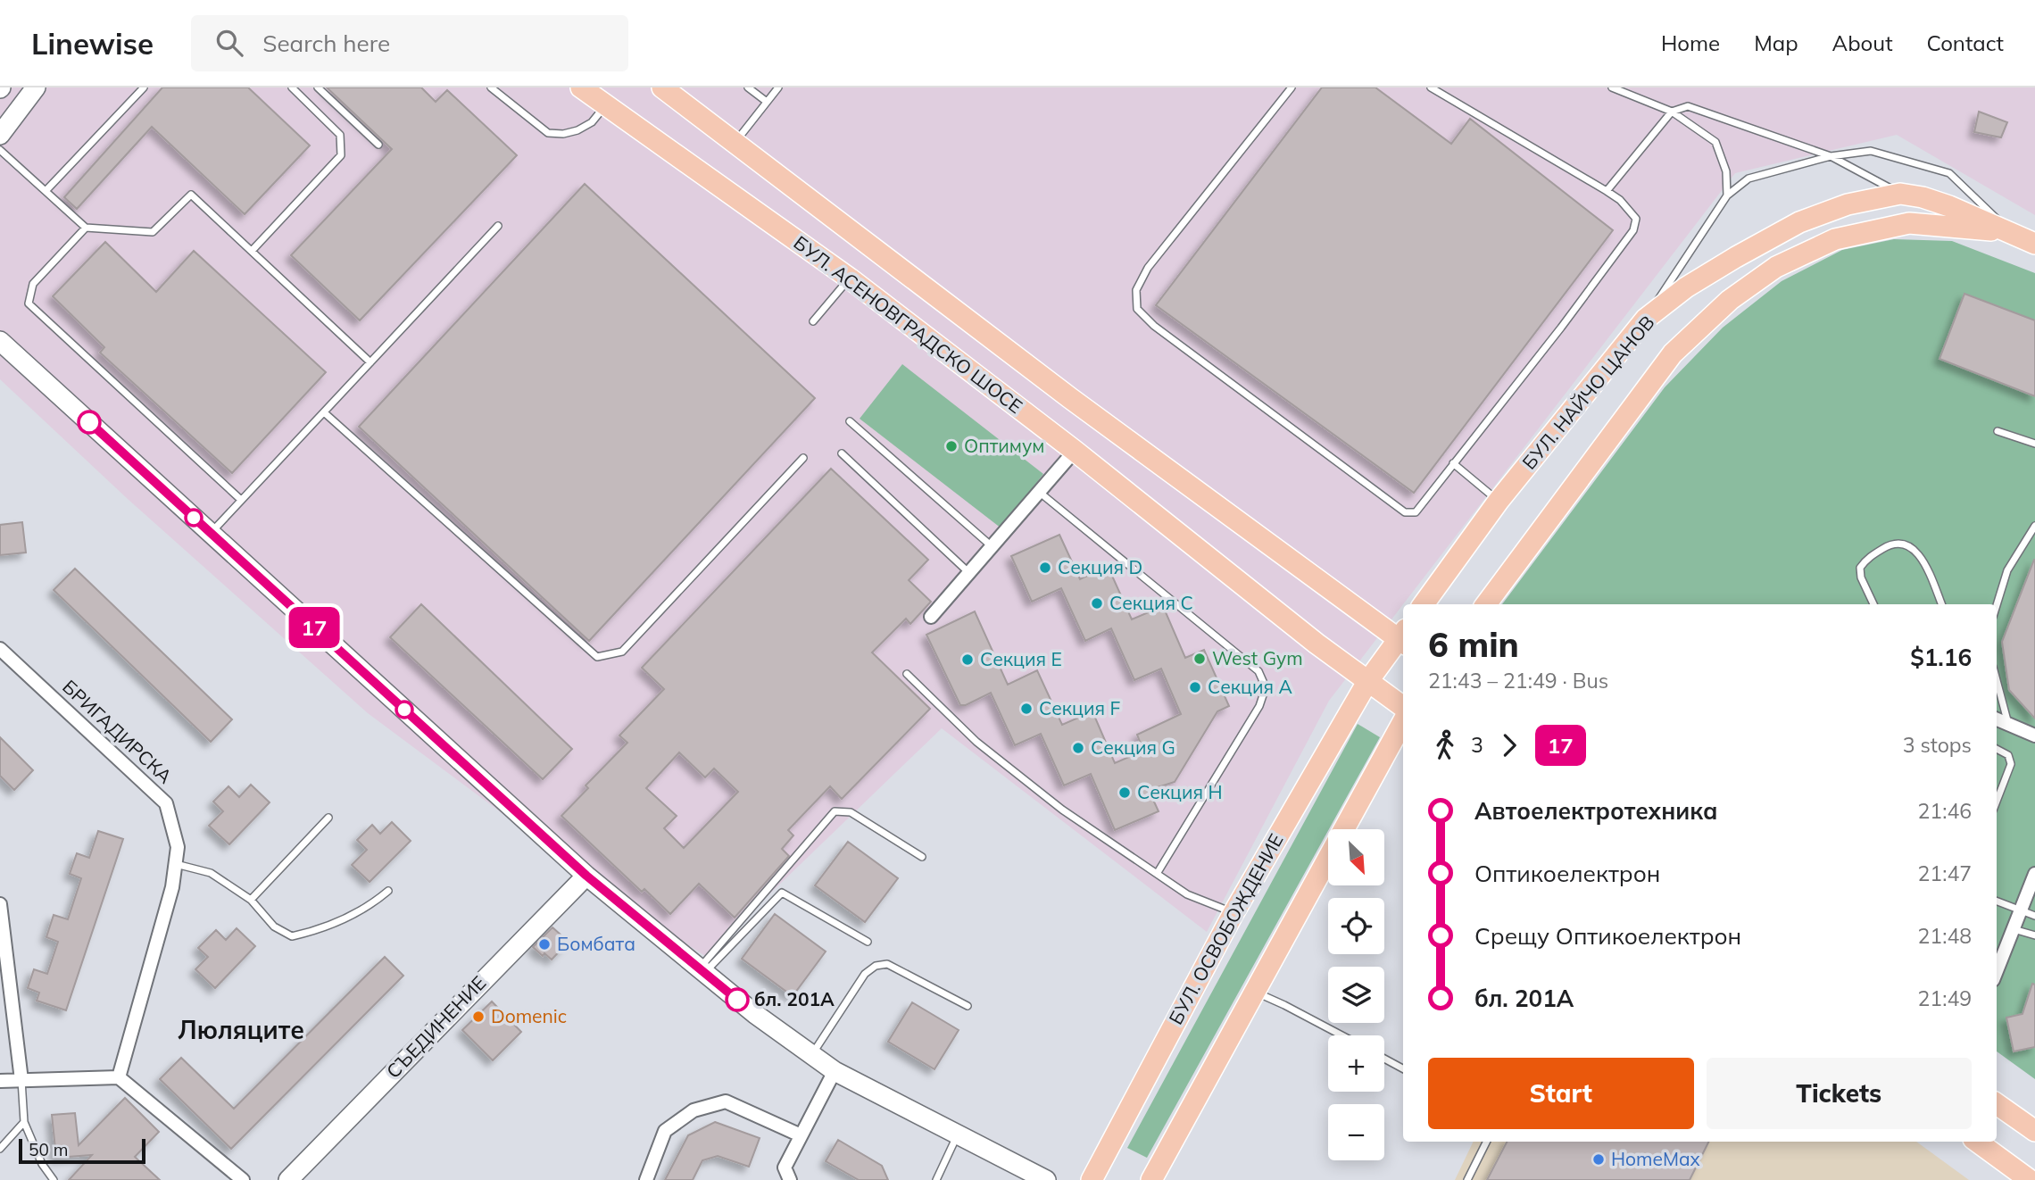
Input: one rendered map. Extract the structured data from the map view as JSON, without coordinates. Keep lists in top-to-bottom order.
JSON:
{
  "streets": {
    "main road": ["БУЛ. АСЕНОВГРАДСКО ШОСЕ", "БУЛ. НАЙЧО ЦАНОВ", "БУЛ. ОСВОБОЖДЕНИЕ"],
    "street": ["БРИГАДИРСКА", "СЪЕДИНЕНИЕ"]
  },
  "crossings": [
    ["БУЛ. АСЕНОВГРАДСКО ШОСЕ", "БУЛ. ОСВОБОЖДЕНИЕ"]
  ],
  "districts": ["Люляците"],
  "places": [
    "Оптимум",
    "Секция D",
    "Секция C",
    "West Gym",
    "Секция E",
    "Секция A",
    "Секция F",
    "Секция G",
    "Секция H",
    "Бомбата",
    "бл. 201А",
    "Domenic",
    "HomeMax"
  ],
  "lines": ["bus line 17"],
  "scale_bar": "50 m",
  "north": "bottom right",
  "page": {
    "header": "Linewise",
    "search": "Search here",
    "nav": [
      "Home",
      "Map",
      "About",
      "Contact"
    ],
    "on_map": "17",
    "heading": ["6 min", "21:43 – 21:49 · Bus", "$1.16"],
    "legs": ["3", "17", "3 stops"],
    "list": [
      {
        "name": "Автоелектротехника",
        "value": "21:46"
      },
      {
        "name": "Оптикоелектрон",
        "value": "21:47"
      },
      {
        "name": "Срещу Оптикоелектрон",
        "value": "21:48"
      },
      {
        "name": "бл. 201А",
        "value": "21:49"
      }
    ],
    "map_buttons": ["+", "−"],
    "buttons": ["Start", "Tickets"],
    "scale": "50 m"
  }
}
